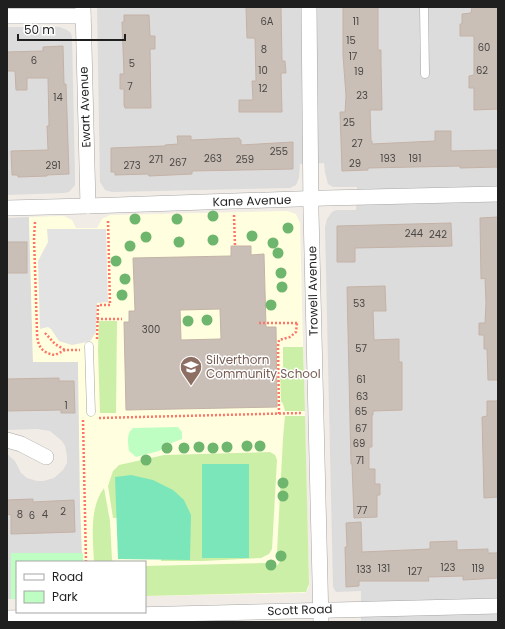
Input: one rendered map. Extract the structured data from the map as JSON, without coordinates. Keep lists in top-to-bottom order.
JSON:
{
  "streets": {
    "street": [
      "Ewart Avenue",
      "Kane Avenue",
      "Trowell Avenue",
      "Scott Road"
    ]
  },
  "crossings": [
    ["Ewart Avenue", "Kane Avenue"],
    ["Kane Avenue", "Trowell Avenue"],
    ["Trowell Avenue", "Scott Road"]
  ],
  "places": {
    "school or university": ["Silverthorn Community School"]
  },
  "house_numbers": [
    "6A",
    "11",
    "15",
    "60",
    "8",
    "17",
    "6",
    "5",
    "10",
    "62",
    "19",
    "7",
    "12",
    "23",
    "14",
    "25",
    "27",
    "255",
    "263",
    "193",
    "191",
    "271",
    "259",
    "267",
    "29",
    "291",
    "273",
    "244",
    "242",
    "53",
    "300",
    "57",
    "61",
    "63",
    "1",
    "65",
    "67",
    "69",
    "71",
    "77",
    "2",
    "8",
    "4",
    "6",
    "123",
    "131",
    "119",
    "133",
    "127"
  ],
  "legend": ["Road", "Park"],
  "scale_bar": "50 m"
}
